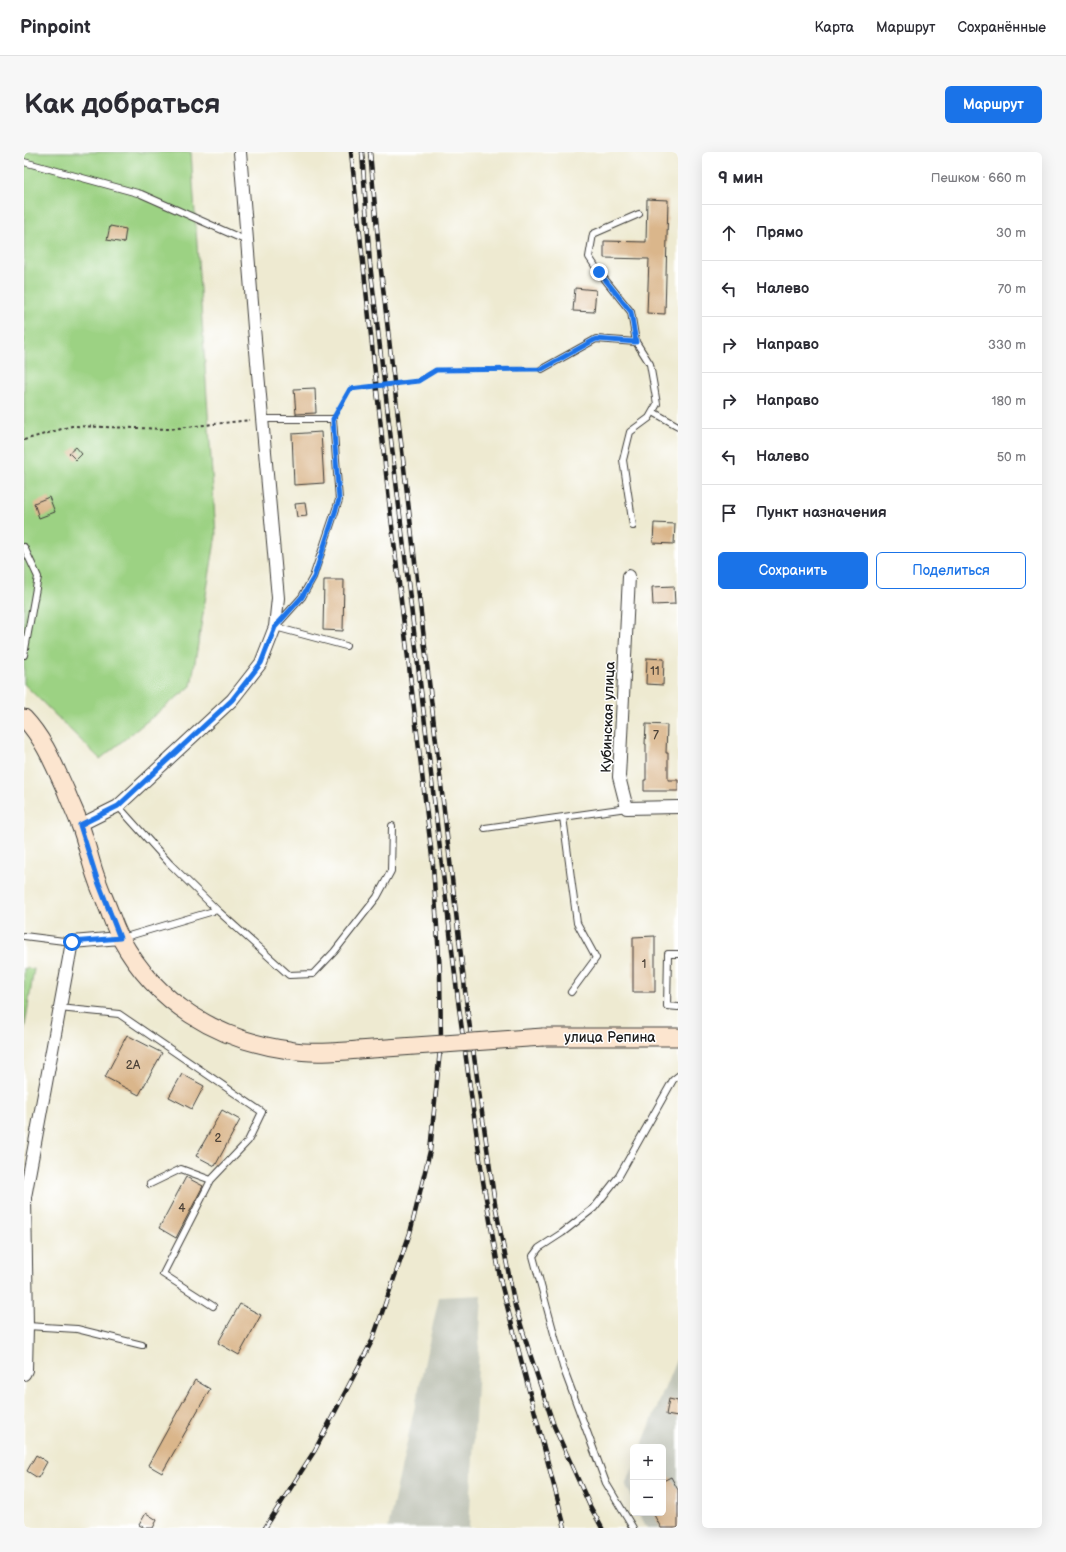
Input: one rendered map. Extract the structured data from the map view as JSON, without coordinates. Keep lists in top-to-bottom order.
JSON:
{
  "streets": {
    "main road": ["улица Репина"],
    "street": ["Кубинская улица"]
  },
  "house_numbers": [
    "11",
    "7",
    "1",
    "2А",
    "2",
    "4"
  ],
  "page": {
    "header": "Pinpoint",
    "nav": ["Карта", "Маршрут", "Сохранённые"],
    "buttons": [
      "Маршрут",
      ["Сохранить", "Поделиться"]
    ],
    "title": "Как добраться",
    "heading": ["9 мин", "Пешком · 660 m"],
    "list": [
      ["Прямо", "30 m"],
      ["Налево", "70 m"],
      ["Направо", "330 m"],
      ["Направо", "180 m"],
      ["Налево", "50 m"],
      "Пункт назначения"
    ],
    "map_buttons": ["+", "−"]
  }
}
